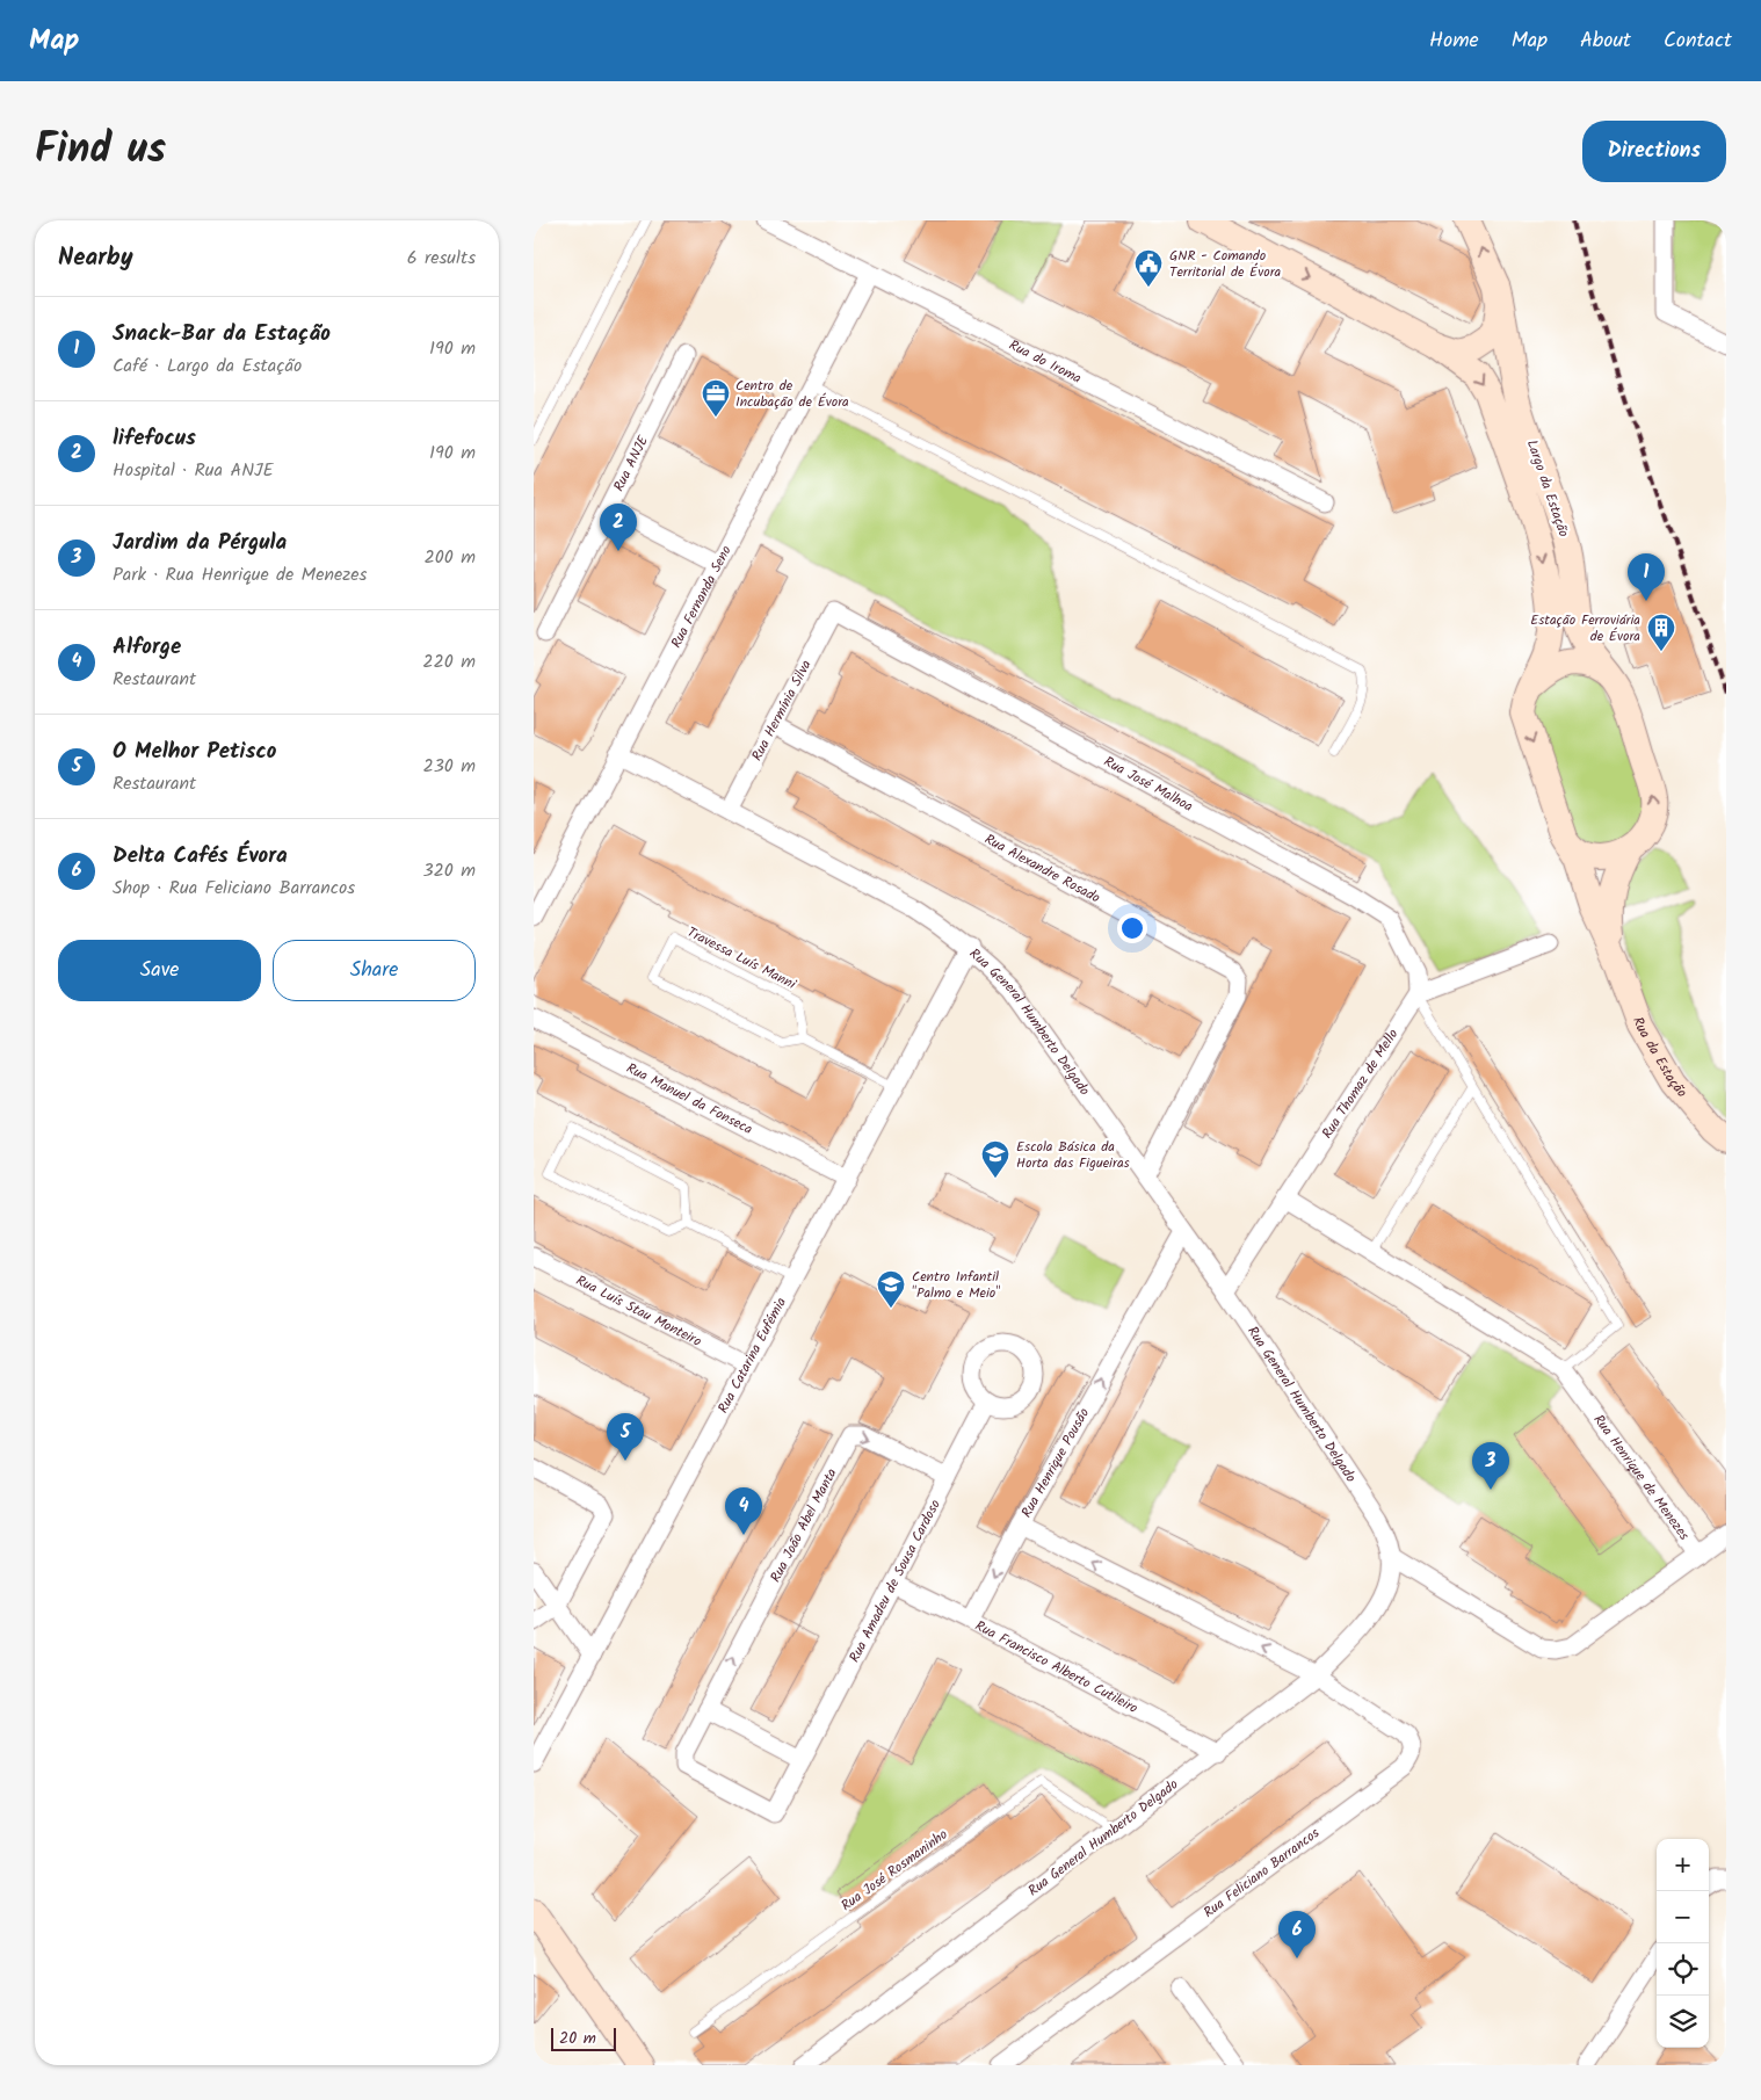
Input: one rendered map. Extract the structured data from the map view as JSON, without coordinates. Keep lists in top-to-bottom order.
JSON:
{
  "streets": {
    "street": [
      "Rua do Iroma",
      "Rua ANJE",
      "Largo da Estação",
      "Rua Fernanda Seno",
      "Rua Hermínia Silva",
      "Rua José Malhoa",
      "Rua Alexandre Rosado",
      "Rua General Humberto Delgado",
      "Rua da Estação",
      "Rua Thomaz de Mello",
      "Rua Manuel da Fonseca",
      "Rua Luís Stau Monteiro",
      "Rua Catarina Eufémia",
      "Rua Henrique Pousão",
      "Rua Henrique de Menezes",
      "Rua João Abel Manta",
      "Rua Amadeu de Sousa Cardoso",
      "Rua Francisco Alberto Cutileiro",
      "Rua Feliciano Barrancos"
    ],
    "lane": ["Travessa Luís Manni", "Rua José Rosmaninho"]
  },
  "crossings": [
    ["Rua do Iroma", "Rua Fernanda Seno"],
    ["Largo da Estação", "Rua da Estação"],
    ["Rua Fernanda Seno", "Rua General Humberto Delgado"],
    ["Rua Hermínia Silva", "Rua José Malhoa"],
    ["Rua Hermínia Silva", "Rua Alexandre Rosado"],
    ["Rua Hermínia Silva", "Rua General Humberto Delgado"],
    ["Rua José Malhoa", "Rua Thomaz de Mello"],
    ["Rua Alexandre Rosado", "Rua General Humberto Delgado"],
    ["Travessa Luís Manni", "Rua Catarina Eufémia"],
    ["Rua General Humberto Delgado", "Rua Thomaz de Mello"],
    ["Rua General Humberto Delgado", "Rua Catarina Eufémia"],
    ["Rua General Humberto Delgado", "Rua Henrique Pousão"],
    ["Rua General Humberto Delgado", "Rua Henrique de Menezes"],
    ["Rua General Humberto Delgado", "Rua Francisco Alberto Cutileiro"],
    ["Rua General Humberto Delgado", "Rua José Rosmaninho"],
    ["Rua General Humberto Delgado", "Rua Feliciano Barrancos"],
    ["Rua Thomaz de Mello", "Rua Henrique de Menezes"],
    ["Rua Manuel da Fonseca", "Rua Catarina Eufémia"],
    ["Rua Luís Stau Monteiro", "Rua Catarina Eufémia"],
    ["Rua Henrique Pousão", "Rua Feliciano Barrancos"],
    ["Rua João Abel Manta", "Rua Amadeu de Sousa Cardoso"],
    ["Rua Amadeu de Sousa Cardoso", "Rua Francisco Alberto Cutileiro"]
  ],
  "one_way": ["Rua João Abel Manta"],
  "places": {
    "public building": ["GNR - Comando Territorial de Évora"],
    "office": ["Centro de Incubação de Évora"],
    "building": ["Estação Ferroviária de Évora"],
    "school or university": ["Escola Básica da Horta das Figueiras", "Centro Infantil \"Palmo e Meio\""]
  },
  "scale_bar": "20 m",
  "page": {
    "header": "Map",
    "nav": [
      "Home",
      "Map",
      "About",
      "Contact"
    ],
    "title": "Find us",
    "buttons": [
      "Directions",
      ["Save", "Share"]
    ],
    "heading": ["Nearby", "6 results"],
    "list": [
      {
        "mark": "1",
        "name": "Snack-Bar da Estação",
        "note": "Café · Largo da Estação",
        "value": "190 m"
      },
      {
        "mark": "2",
        "name": "lifefocus",
        "note": "Hospital · Rua ANJE",
        "value": "190 m"
      },
      {
        "mark": "3",
        "name": "Jardim da Pérgula",
        "note": "Park · Rua Henrique de Menezes",
        "value": "200 m"
      },
      {
        "mark": "4",
        "name": "Alforge",
        "note": "Restaurant",
        "value": "220 m"
      },
      {
        "mark": "5",
        "name": "O Melhor Petisco",
        "note": "Restaurant",
        "value": "230 m"
      },
      {
        "mark": "6",
        "name": "Delta Cafés Évora",
        "note": "Shop · Rua Feliciano Barrancos",
        "value": "320 m"
      }
    ],
    "pins": [
      "2",
      "1",
      "5",
      "3",
      "4",
      "6"
    ],
    "map_buttons": ["+", "−"],
    "scale": "20 m"
  }
}
